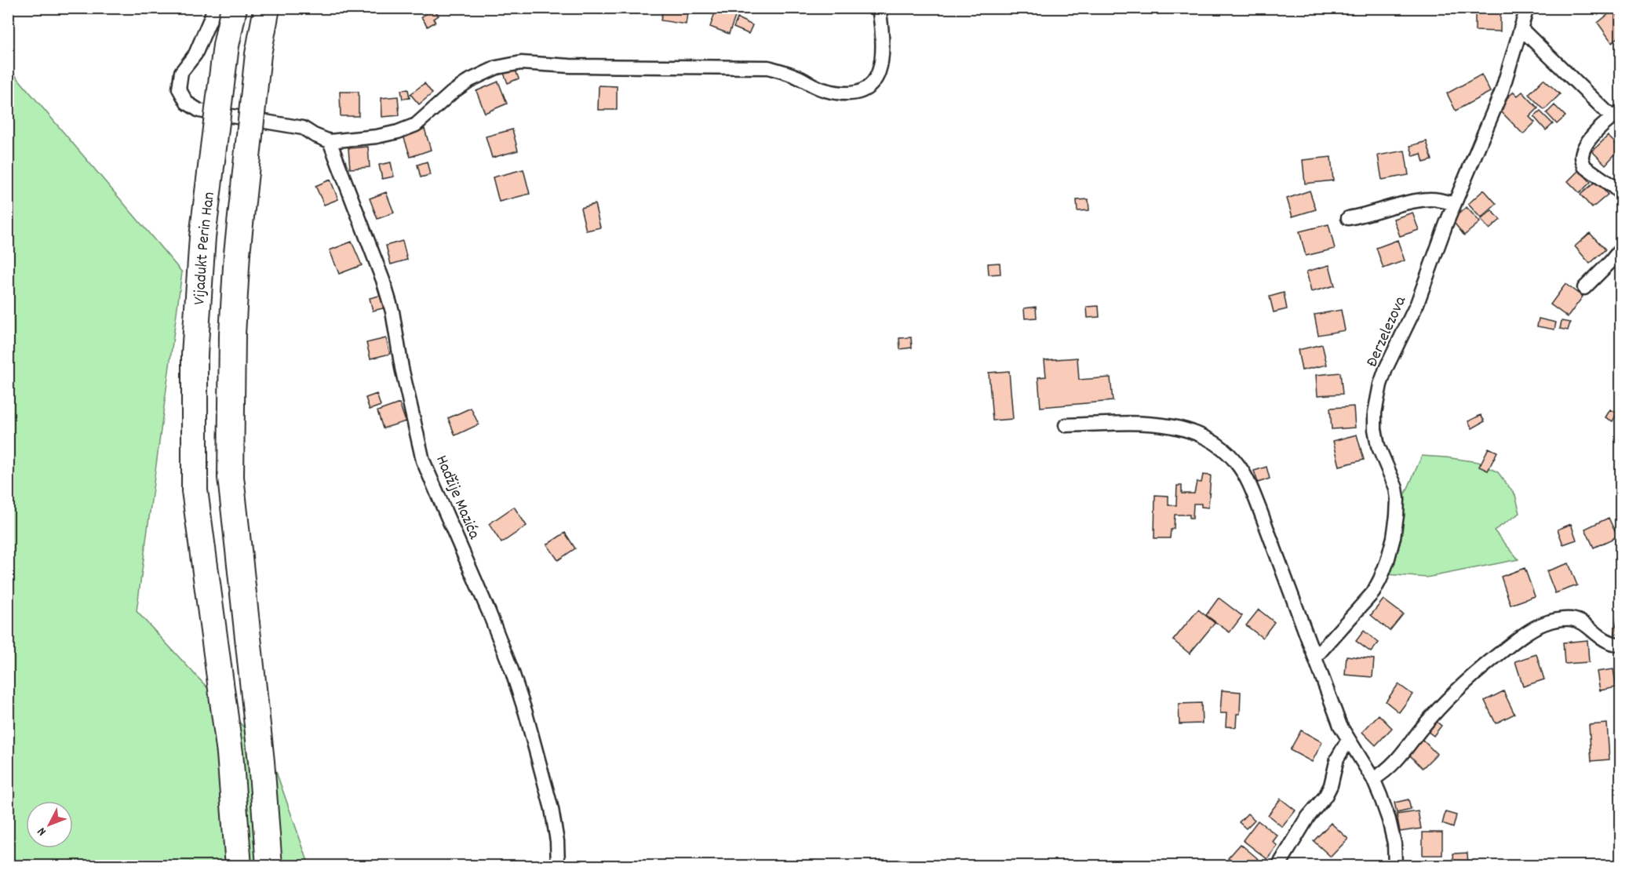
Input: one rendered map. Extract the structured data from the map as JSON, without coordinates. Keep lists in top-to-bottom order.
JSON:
{
  "streets": {
    "highway": ["Vijadukt Perin Han"],
    "street": ["Đerzelezova", "Hadžije Mazića"]
  },
  "north": "bottom left"
}
